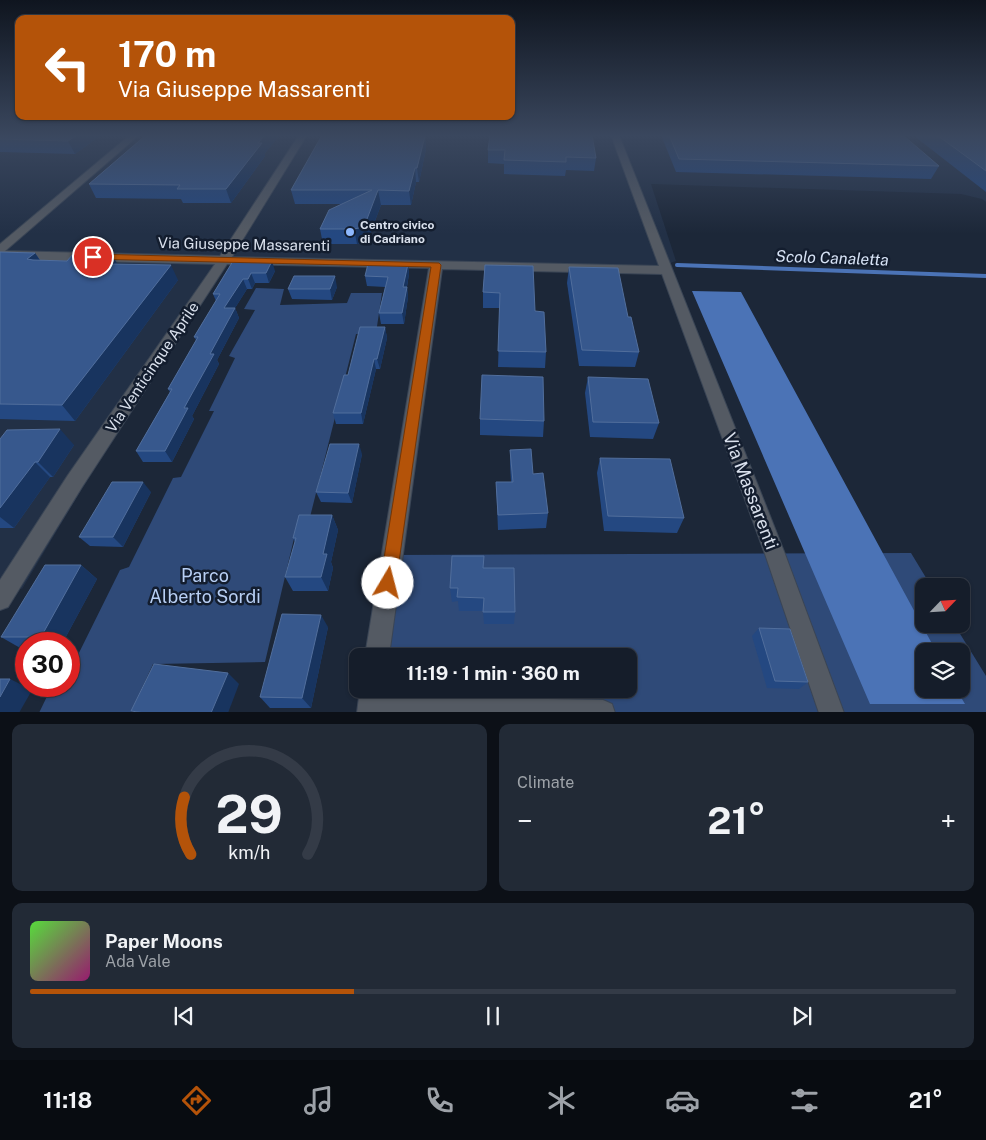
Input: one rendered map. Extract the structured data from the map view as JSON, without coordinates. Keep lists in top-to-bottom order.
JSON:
{
  "streets": {
    "street": ["Via Giuseppe Massarenti", "Via Venticinque Aprile", "Via Massarenti"]
  },
  "crossings": [
    ["Via Giuseppe Massarenti", "Via Venticinque Aprile"],
    ["Via Giuseppe Massarenti", "Via Massarenti"]
  ],
  "water": ["Scolo Canaletta"],
  "parks": ["Parco Alberto Sordi"],
  "places": ["Centro civico di Cadriano"],
  "north": "top right",
  "page": {
    "turn": ["170 m", "Via Giuseppe Massarenti"],
    "limit": "30",
    "trip": "11:19 · 1 min · 360 m",
    "tile": "Climate",
    "heat": ["−", "21°", "+"],
    "song": ["Paper Moons", "Ada Vale"],
    "tabs": ["11:18", "21°"],
    "gauge": ["29", "km/h"]
  }
}
